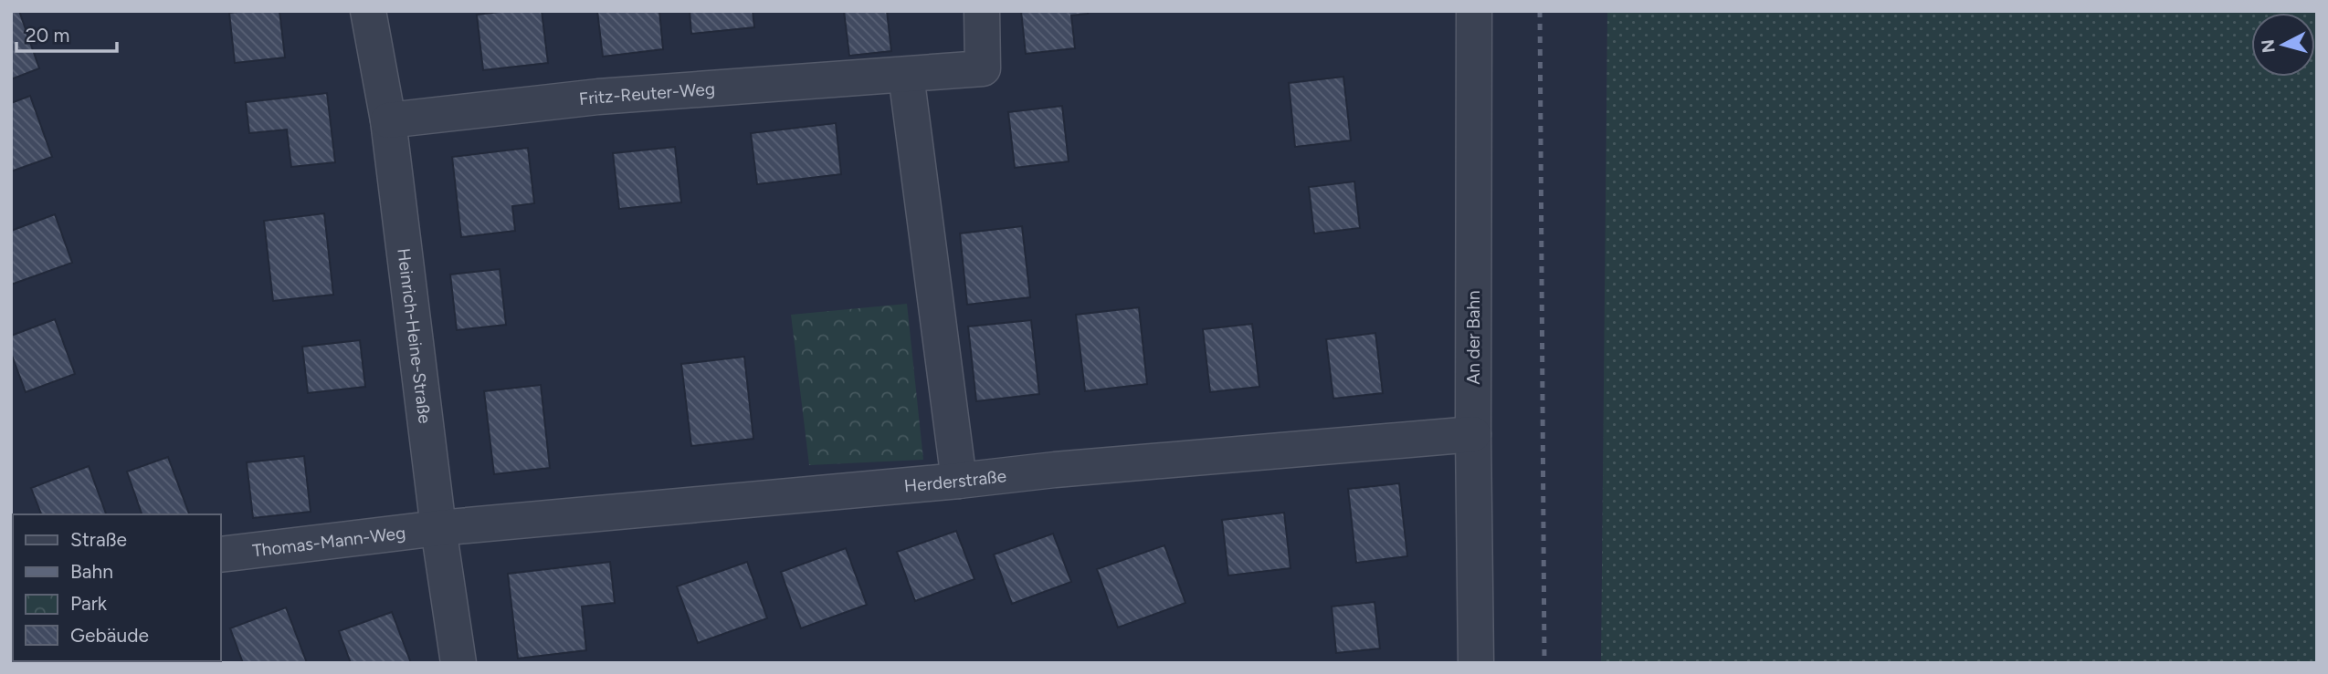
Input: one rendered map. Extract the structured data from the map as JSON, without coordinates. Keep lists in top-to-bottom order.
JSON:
{
  "streets": {
    "street": [
      "Fritz-Reuter-Weg",
      "Heinrich-Heine-Straße",
      "An der Bahn",
      "Herderstraße",
      "Thomas-Mann-Weg"
    ]
  },
  "crossings": [
    ["Fritz-Reuter-Weg", "Heinrich-Heine-Straße"],
    ["Heinrich-Heine-Straße", "Herderstraße"],
    ["Heinrich-Heine-Straße", "Thomas-Mann-Weg"],
    ["An der Bahn", "Herderstraße"],
    ["Herderstraße", "Thomas-Mann-Weg"]
  ],
  "legend": [
    "Straße",
    "Bahn",
    "Park",
    "Gebäude"
  ],
  "scale_bar": "20 m",
  "north": "left"
}
